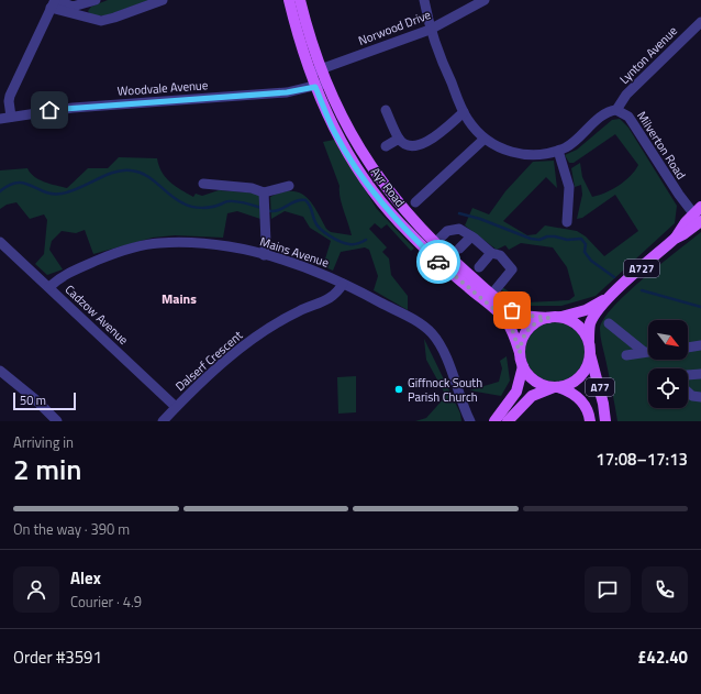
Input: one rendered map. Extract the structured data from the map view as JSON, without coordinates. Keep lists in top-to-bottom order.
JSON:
{
  "streets": {
    "main road": ["Ayr Road", "A727", "A77"],
    "street": [
      "Norwood Drive",
      "Lynton Avenue",
      "Woodvale Avenue",
      "Milverton Road",
      "Mains Avenue",
      "Cadzow Avenue",
      "Dalserf Crescent"
    ]
  },
  "crossings": [
    ["Norwood Drive", "Ayr Road"],
    ["Lynton Avenue", "Milverton Road"],
    ["Woodvale Avenue", "Ayr Road"],
    ["Milverton Road", "A727"],
    ["Ayr Road", "A727"],
    ["Ayr Road", "A77"],
    ["Mains Avenue", "Cadzow Avenue"],
    ["Mains Avenue", "Dalserf Crescent"],
    ["A727", "A77"],
    ["Cadzow Avenue", "Dalserf Crescent"]
  ],
  "districts": ["Mains"],
  "places": ["Giffnock South Parish Church"],
  "scale_bar": "50 m",
  "north": "bottom right",
  "page": {
    "scale": "50 m",
    "heading": ["2 min", "Arriving in", "17:08–17:13"],
    "panel": [
      "Alex",
      "Courier · 4.9",
      "Order #3591",
      "£42.40"
    ],
    "bar": "On the way · 390 m"
  }
}
